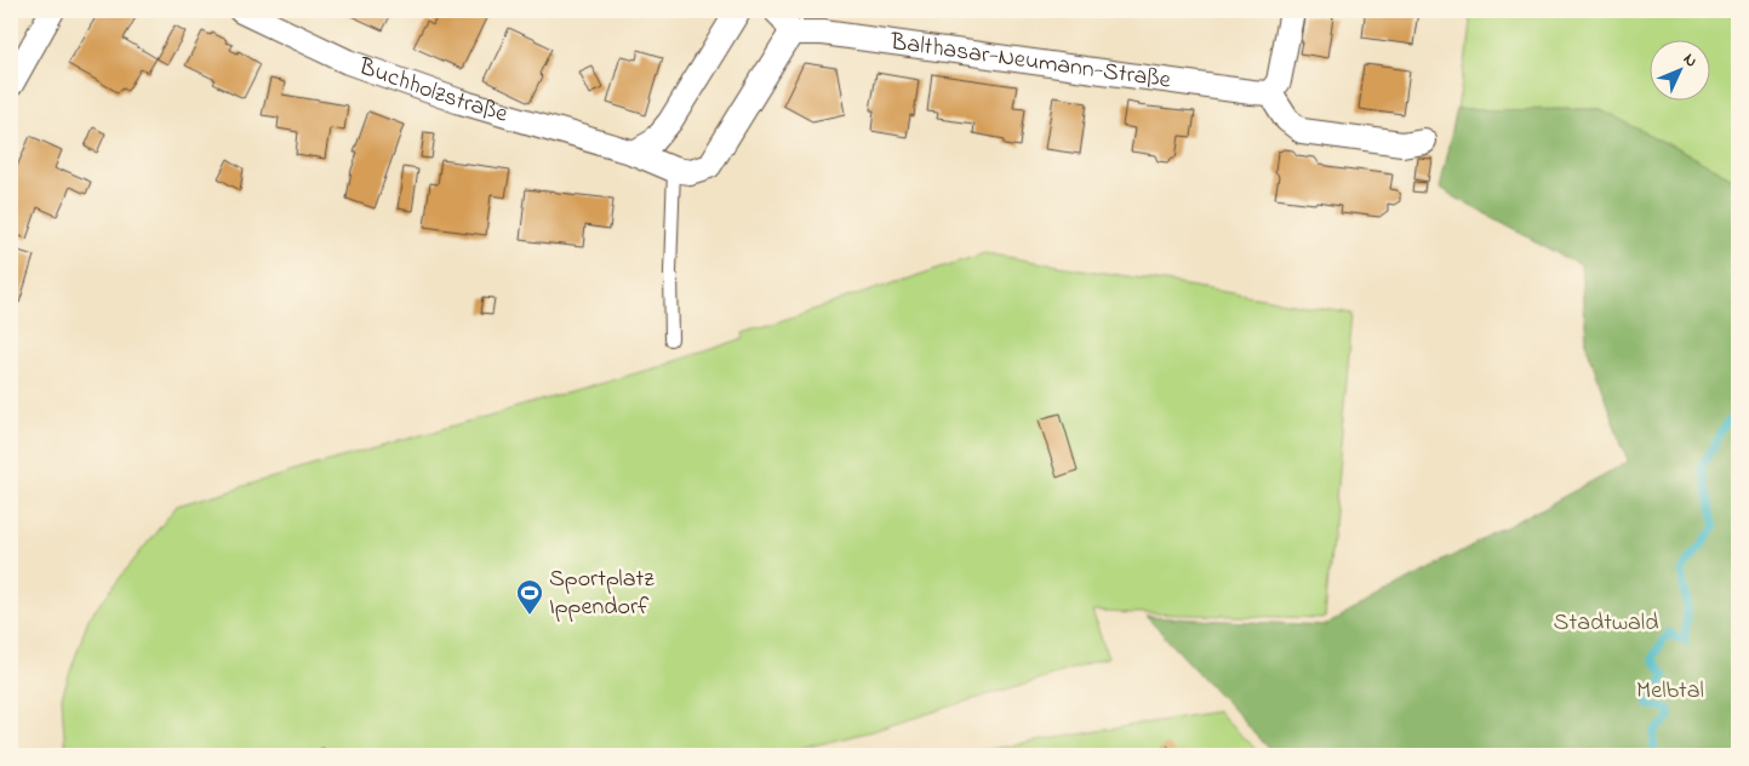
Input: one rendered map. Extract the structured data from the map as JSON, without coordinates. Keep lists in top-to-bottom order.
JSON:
{
  "streets": {
    "street": ["Balthasar-Neumann-Straße", "Buchholzstraße"]
  },
  "crossings": [
    ["Balthasar-Neumann-Straße", "Buchholzstraße"]
  ],
  "parks": ["Stadtwald", "Melbtal"],
  "places": {
    "sports": ["Sportplatz Ippendorf"]
  },
  "north": "top right"
}
